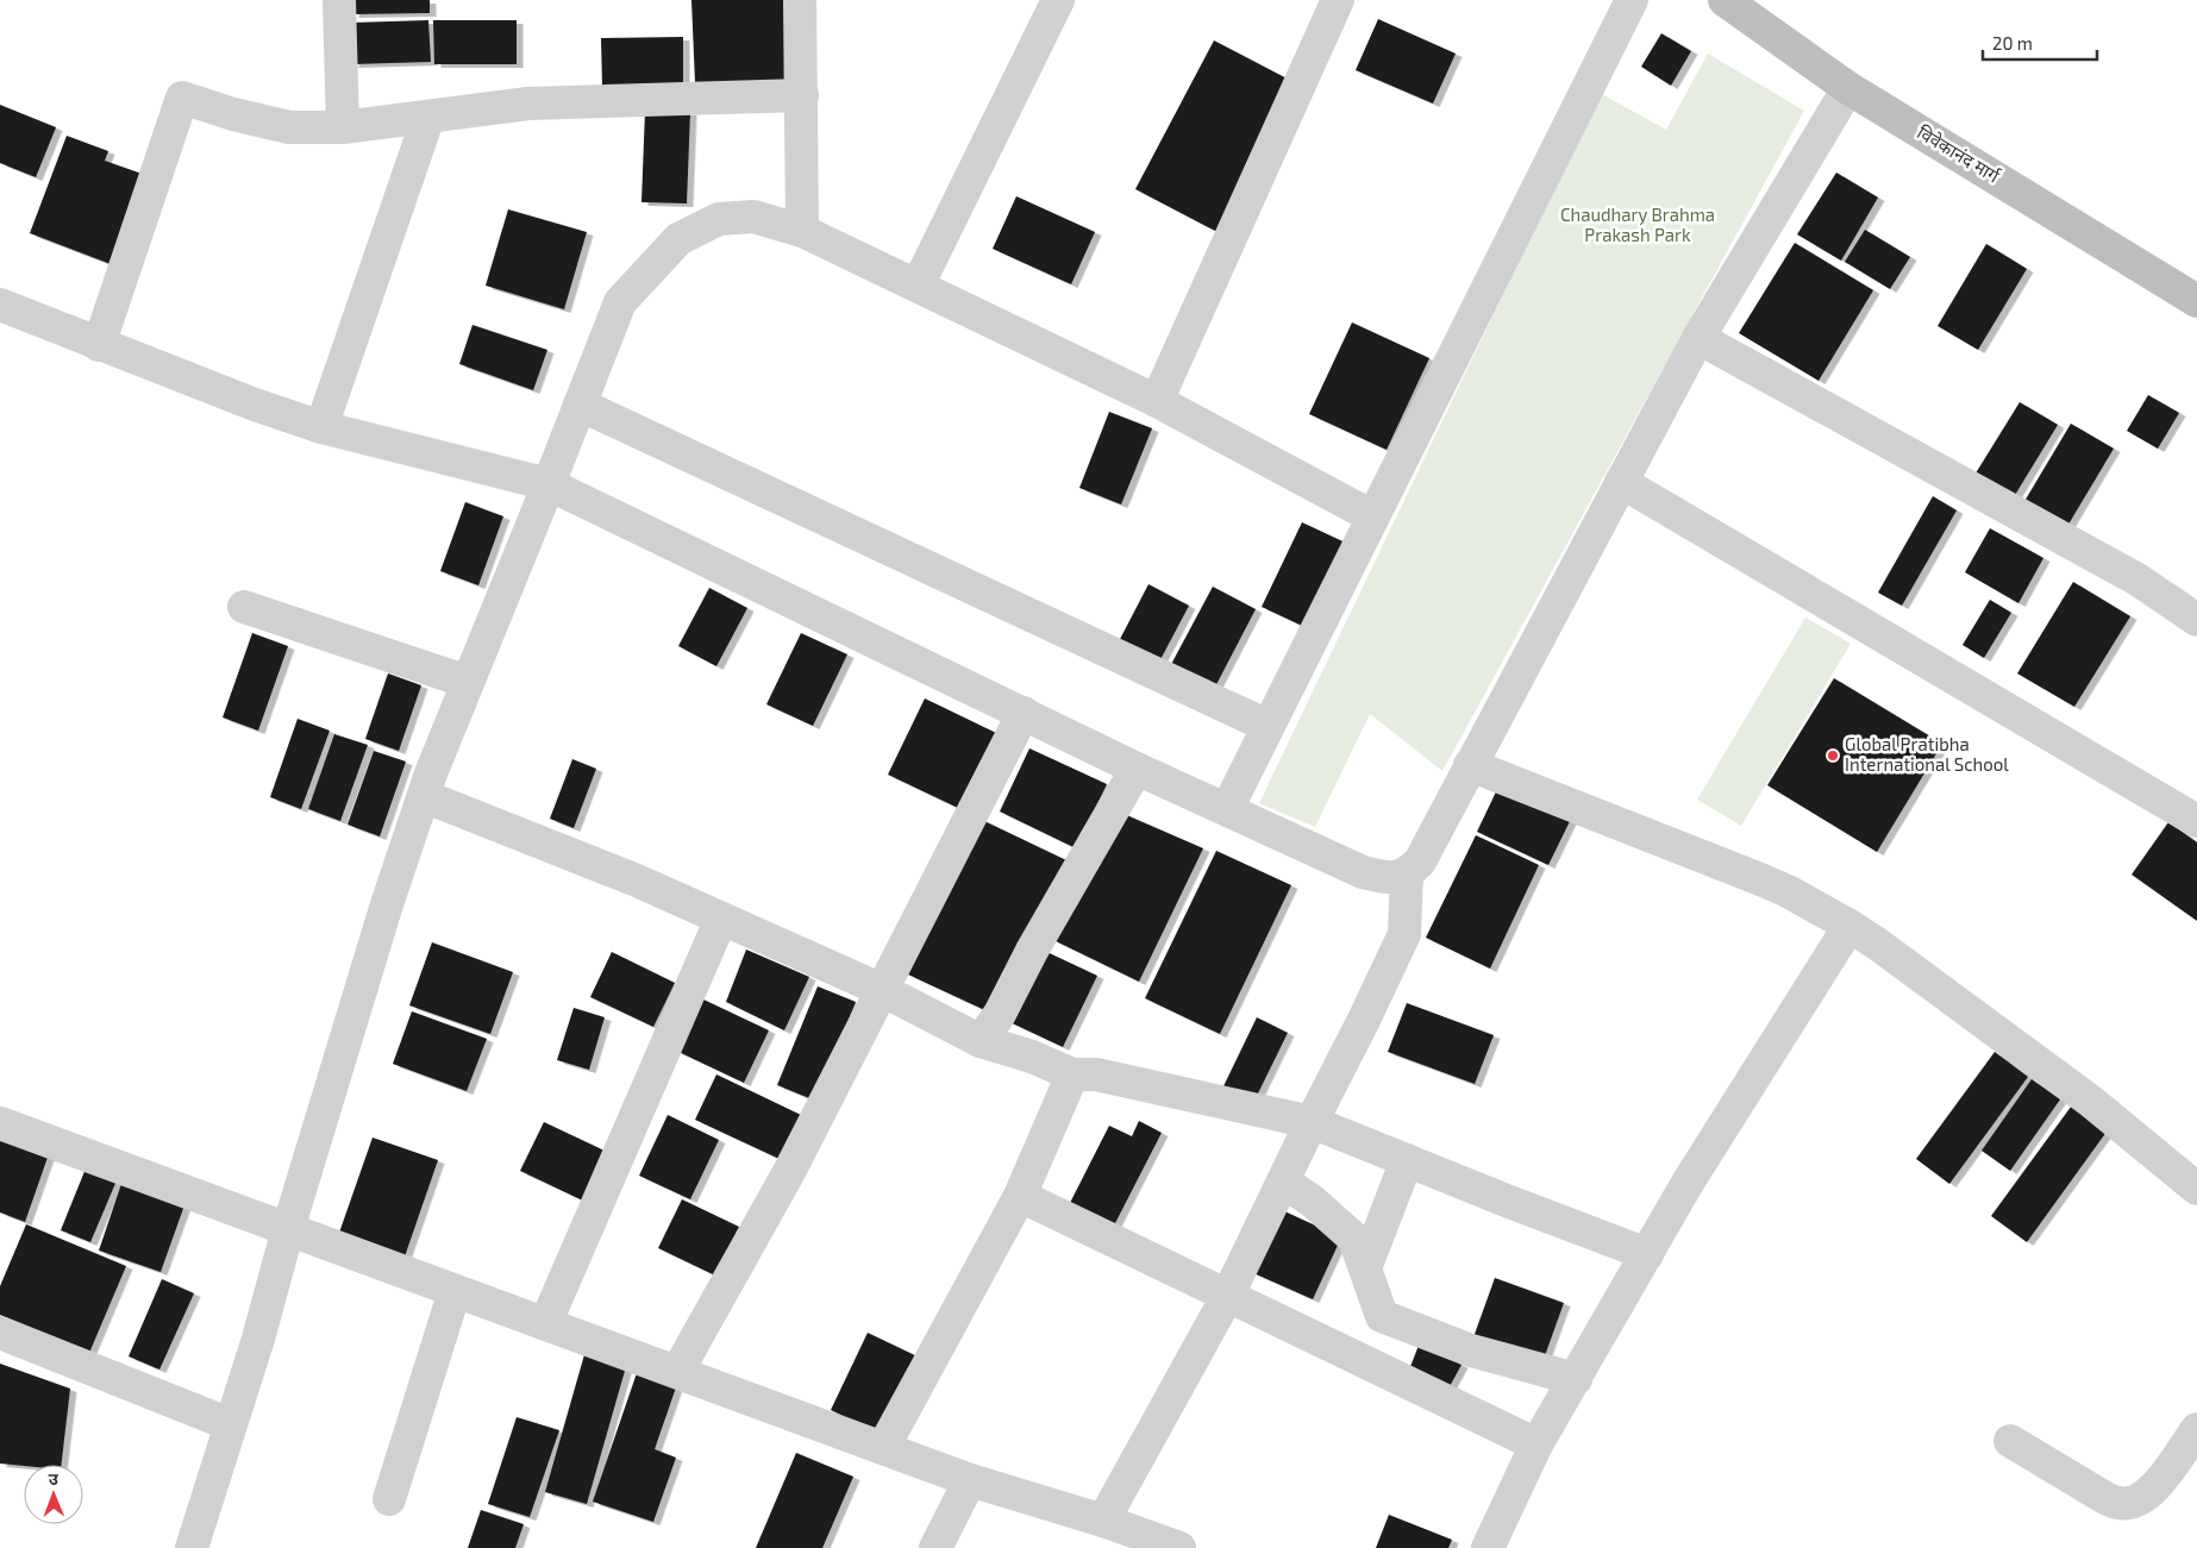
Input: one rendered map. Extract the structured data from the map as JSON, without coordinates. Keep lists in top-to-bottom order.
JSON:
{
  "streets": {
    "street": ["विवेकानंद मार्ग"]
  },
  "parks": ["Chaudhary Brahma Prakash Park"],
  "places": ["Global Pratibha International School"],
  "scale_bar": "20 m",
  "north": "top"
}
